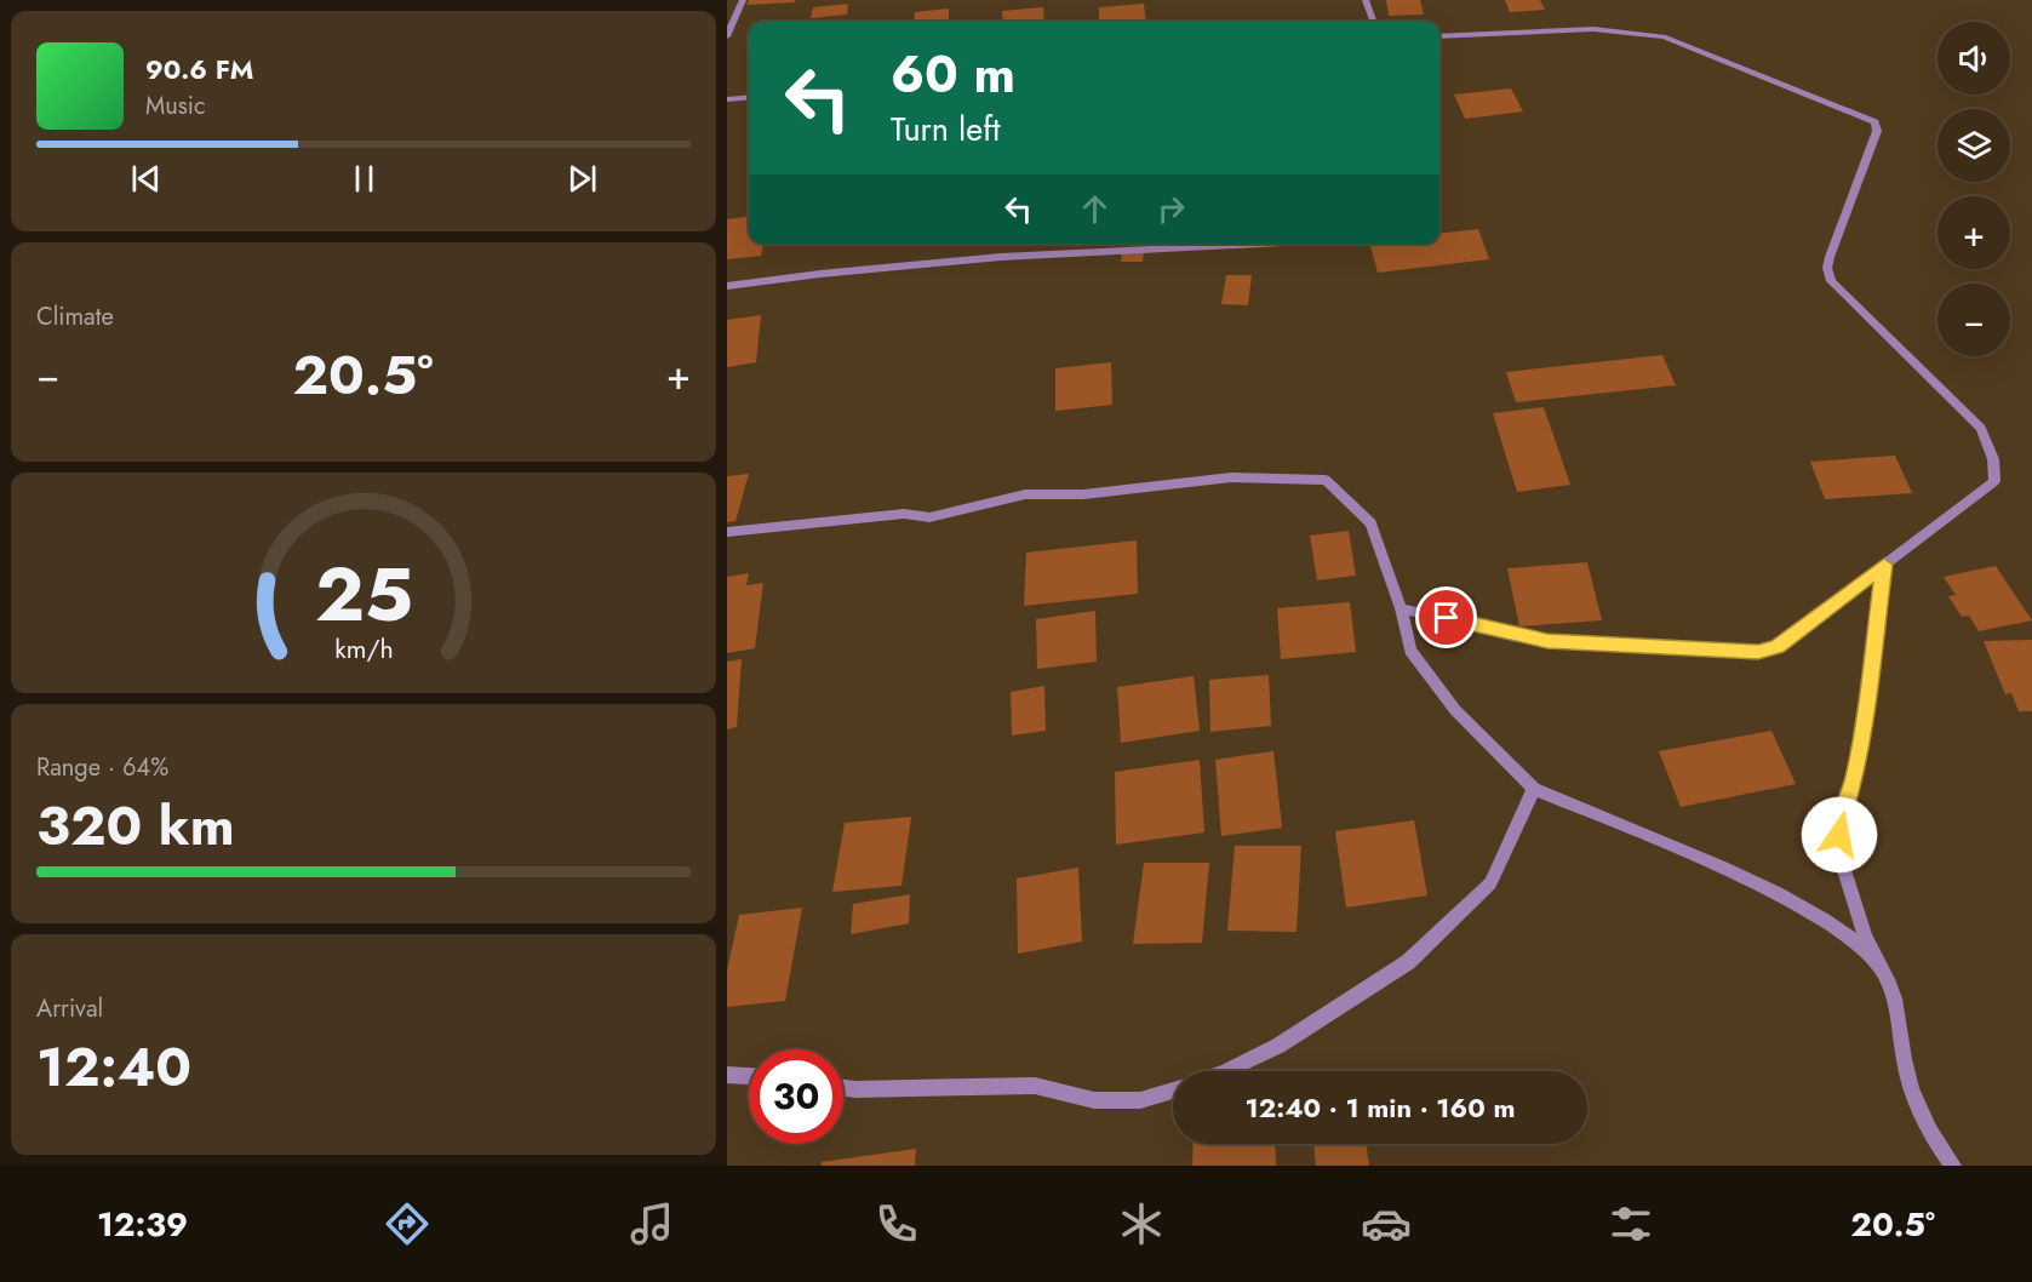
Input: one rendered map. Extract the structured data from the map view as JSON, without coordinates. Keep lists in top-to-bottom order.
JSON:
{
  "page": {
    "map_buttons": ["+", "−"],
    "turn": ["60 m", "Turn left"],
    "song": ["90.6 FM", "Music"],
    "tile": [
      "Climate",
      ["Range · 64%", "320 km"],
      ["Arrival", "12:40"]
    ],
    "heat": ["−", "20.5°", "+"],
    "limit": "30",
    "trip": "12:40 · 1 min · 160 m",
    "tabs": ["12:39", "20.5°"],
    "gauge": ["25", "km/h"]
  }
}
